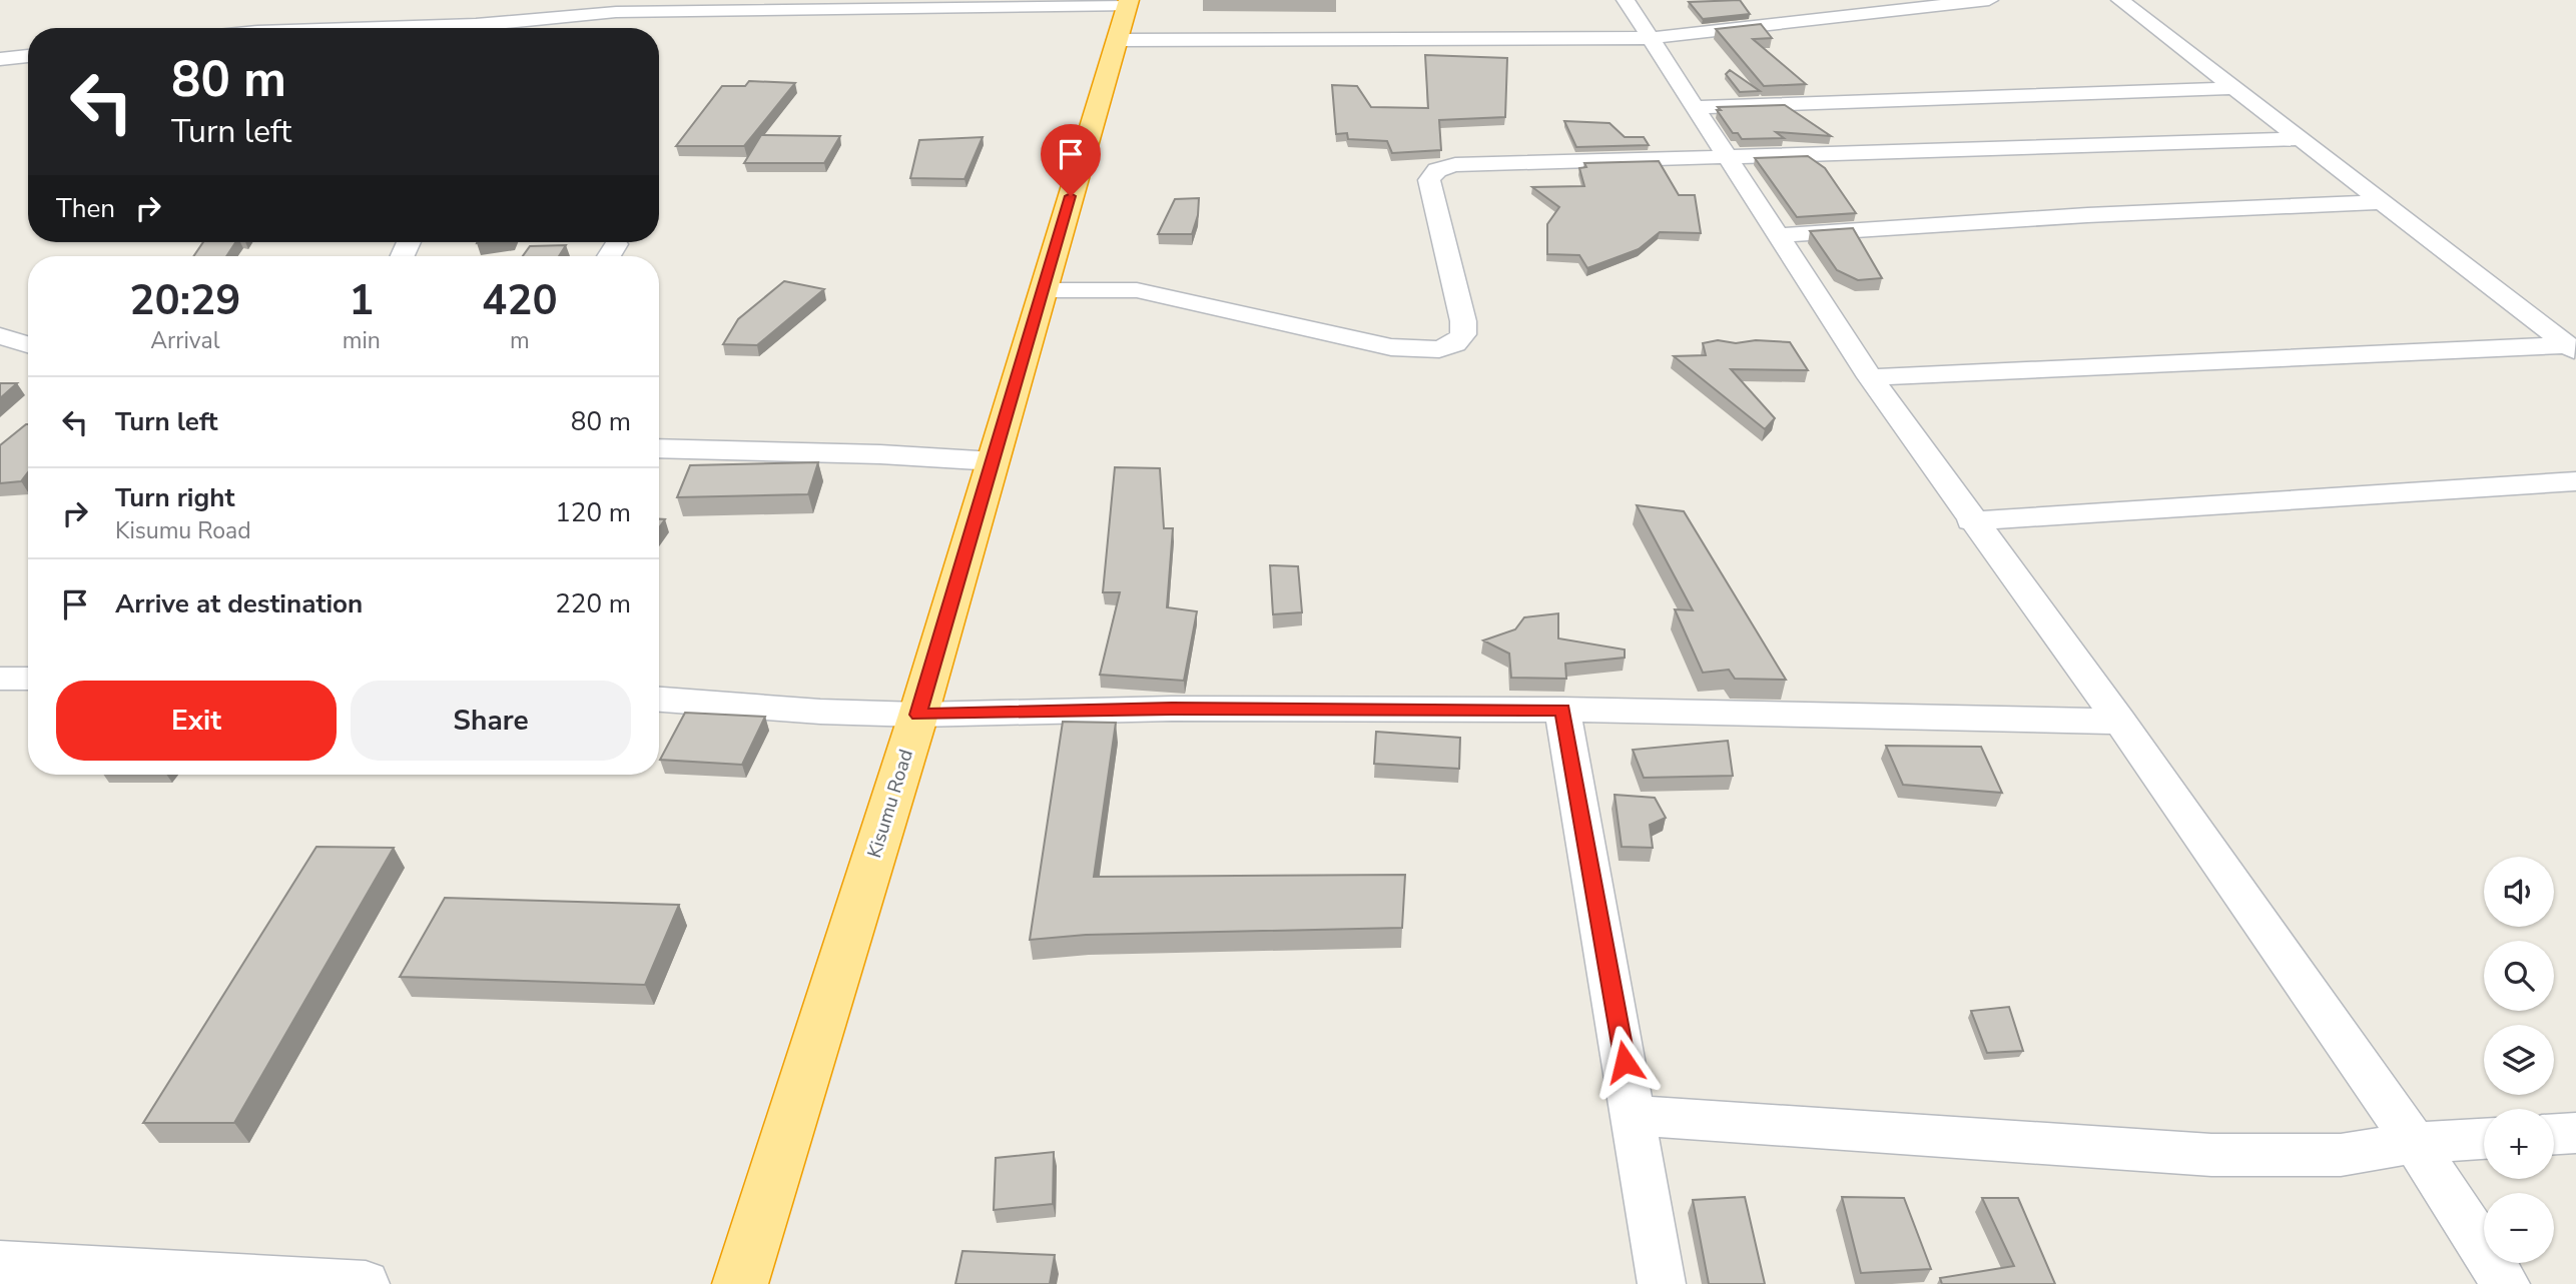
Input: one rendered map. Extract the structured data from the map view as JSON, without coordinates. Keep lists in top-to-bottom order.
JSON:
{
  "streets": {
    "highway": ["Kisumu Road"]
  },
  "page": {
    "turn": ["80 m", "Turn left"],
    "then": "Then",
    "eta": [
      "20:29",
      "Arrival",
      "1",
      "min",
      "420",
      "m"
    ],
    "list": [
      {
        "name": "Turn left",
        "value": "80 m"
      },
      {
        "name": "Turn right",
        "note": "Kisumu Road",
        "value": "120 m"
      },
      {
        "name": "Arrive at destination",
        "value": "220 m"
      }
    ],
    "buttons": ["Exit", "Share"],
    "map_buttons": ["+", "−"]
  }
}
